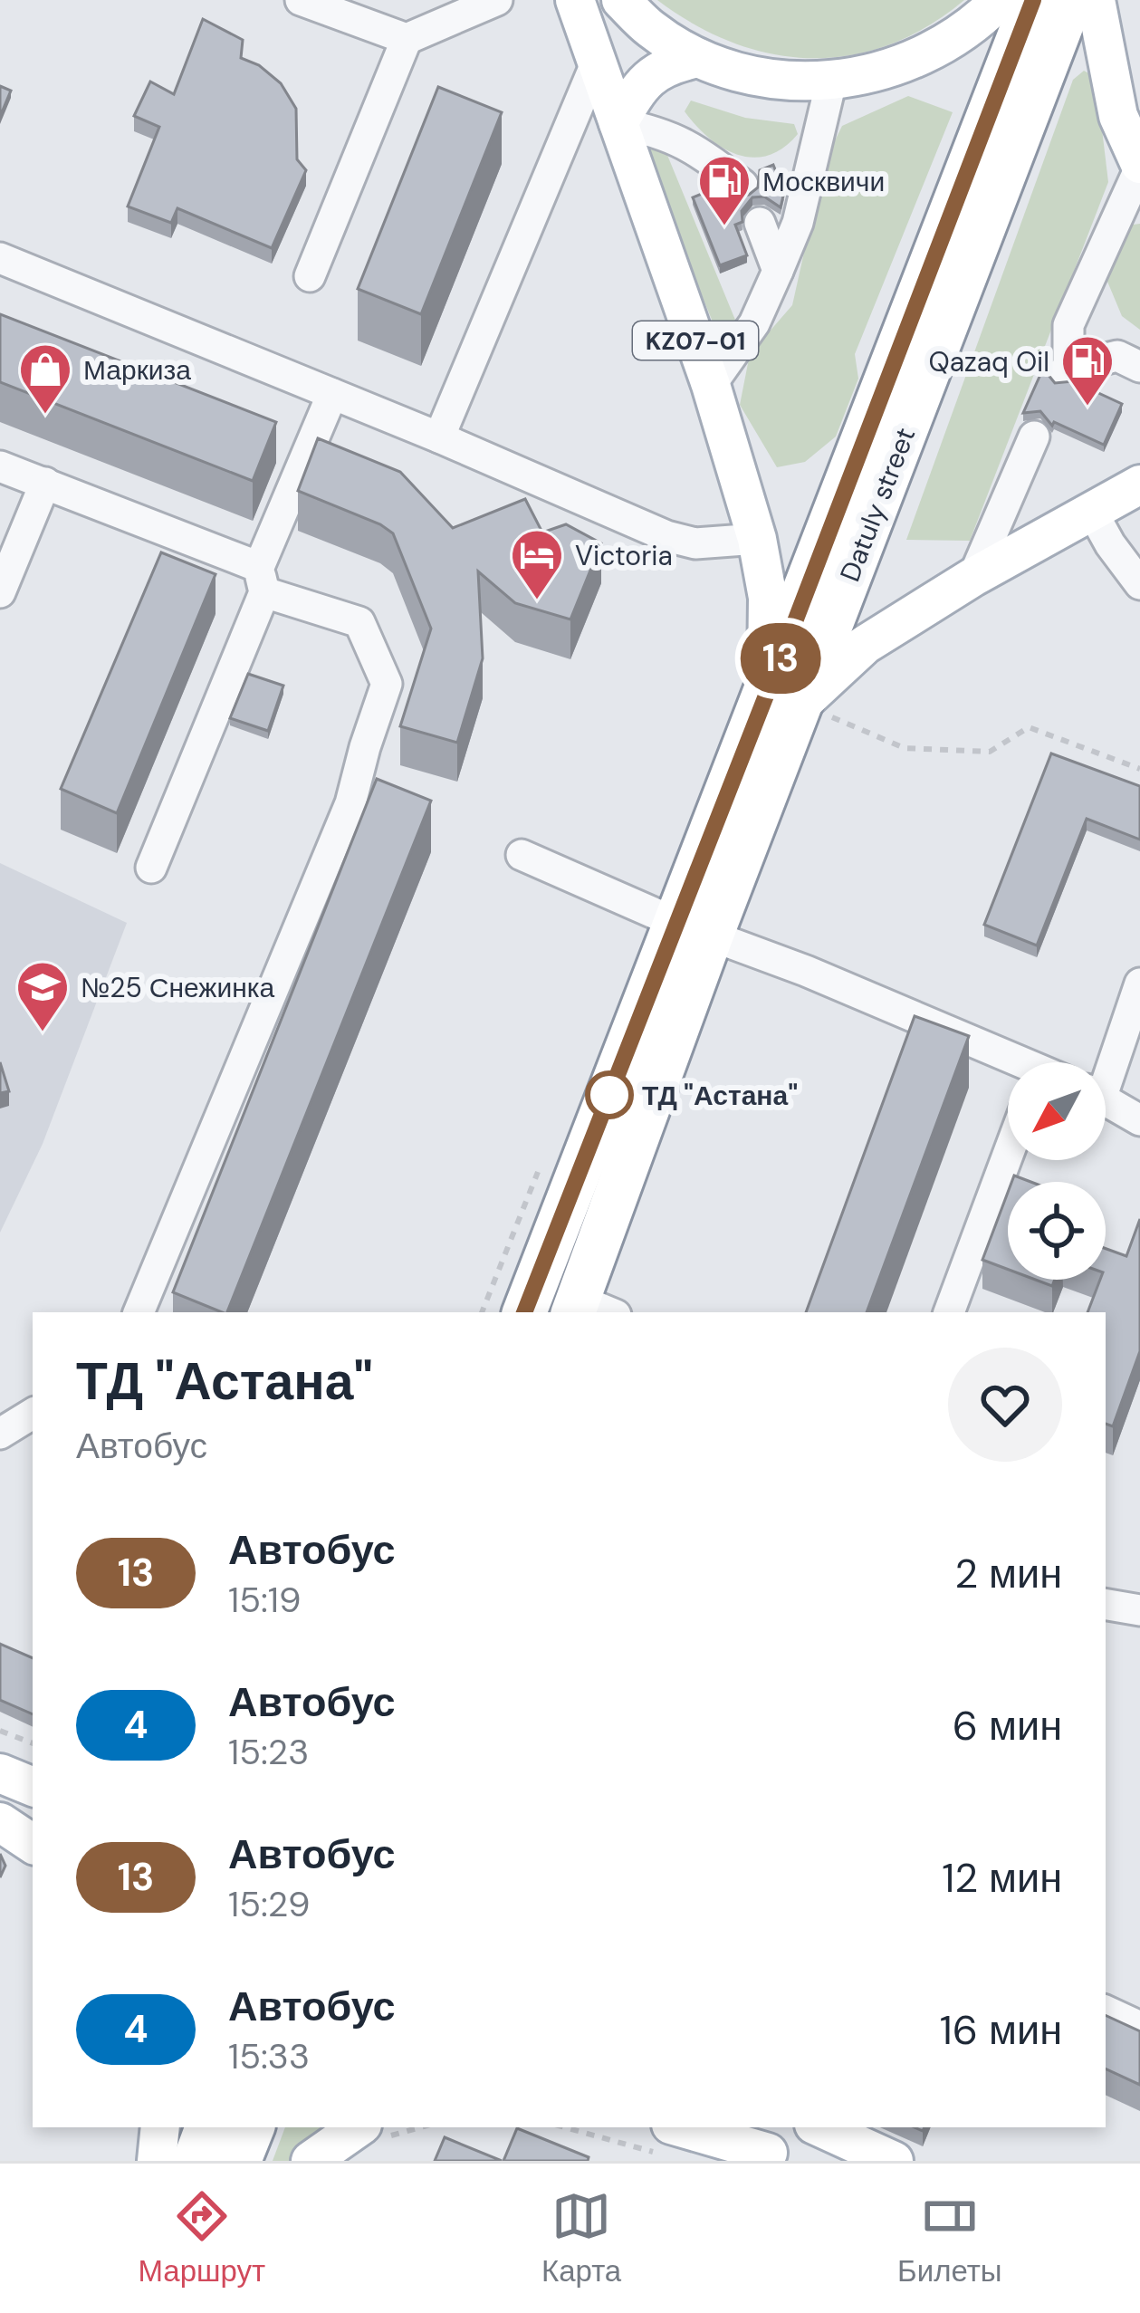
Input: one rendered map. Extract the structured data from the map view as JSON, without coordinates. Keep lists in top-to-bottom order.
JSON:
{
  "streets": {
    "highway": ["Datuly street"],
    "main road": ["KZ07-01"]
  },
  "crossings": [
    ["KZ07-01", "Datuly street"]
  ],
  "places": {
    "fuel station": ["Москвичи", "Qazaq Oil"],
    "shop": ["Маркиза"],
    "hotel": ["Victoria"],
    "school or university": ["№25 Снежинка"],
    "other": ["ТД \"Астана\""]
  },
  "lines": ["bus line 13"],
  "north": "bottom left",
  "page": {
    "on_map": "13",
    "heading": ["ТД \"Астана\"", "Автобус"],
    "list": [
      {
        "mark": "13",
        "name": "Автобус",
        "note": "15:19",
        "value": "2 мин"
      },
      {
        "mark": "4",
        "name": "Автобус",
        "note": "15:23",
        "value": "6 мин"
      },
      {
        "mark": "13",
        "name": "Автобус",
        "note": "15:29",
        "value": "12 мин"
      },
      {
        "mark": "4",
        "name": "Автобус",
        "note": "15:33",
        "value": "16 мин"
      }
    ],
    "tabs": ["Маршрут", "Карта", "Билеты"]
  }
}
